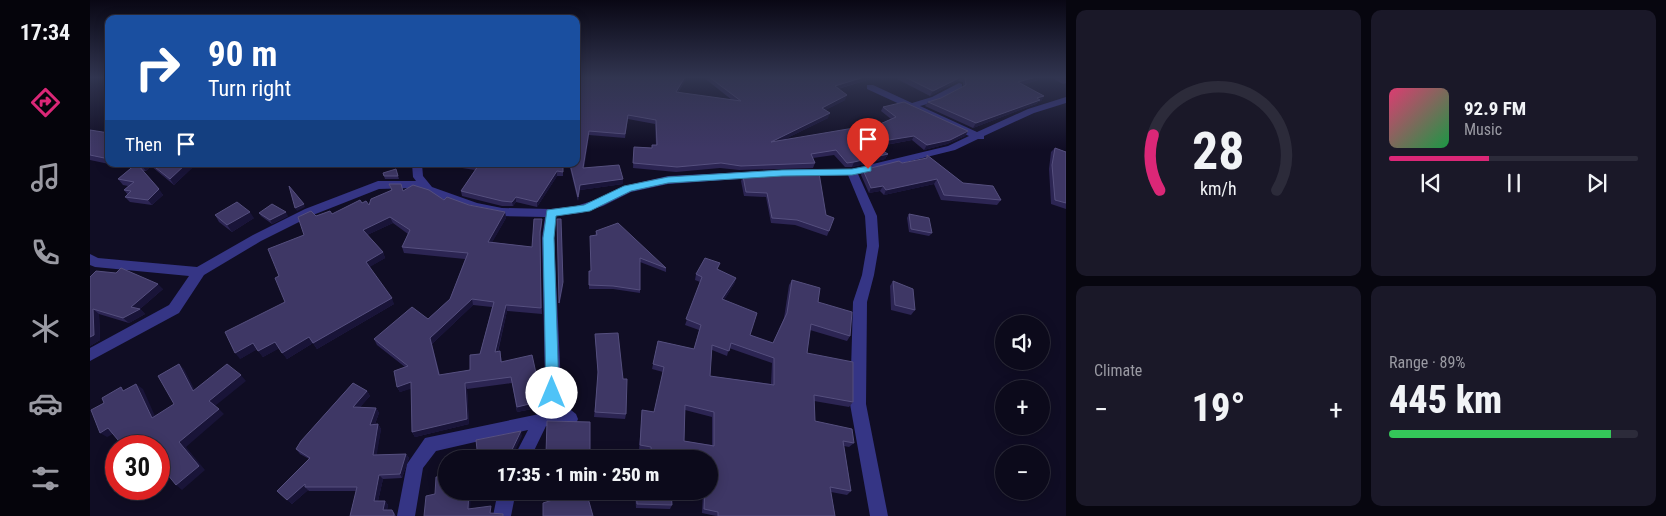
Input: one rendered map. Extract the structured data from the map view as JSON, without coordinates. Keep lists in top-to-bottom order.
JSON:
{
  "page": {
    "tabs": "17:34",
    "turn": ["90 m", "Turn right"],
    "song": ["92.9 FM", "Music"],
    "then": "Then",
    "tile": [
      "Climate",
      ["Range · 89%", "445 km"]
    ],
    "map_buttons": ["+", "−"],
    "heat": ["−", "19°", "+"],
    "limit": "30",
    "trip": "17:35 · 1 min · 250 m",
    "gauge": ["28", "km/h"]
  }
}
